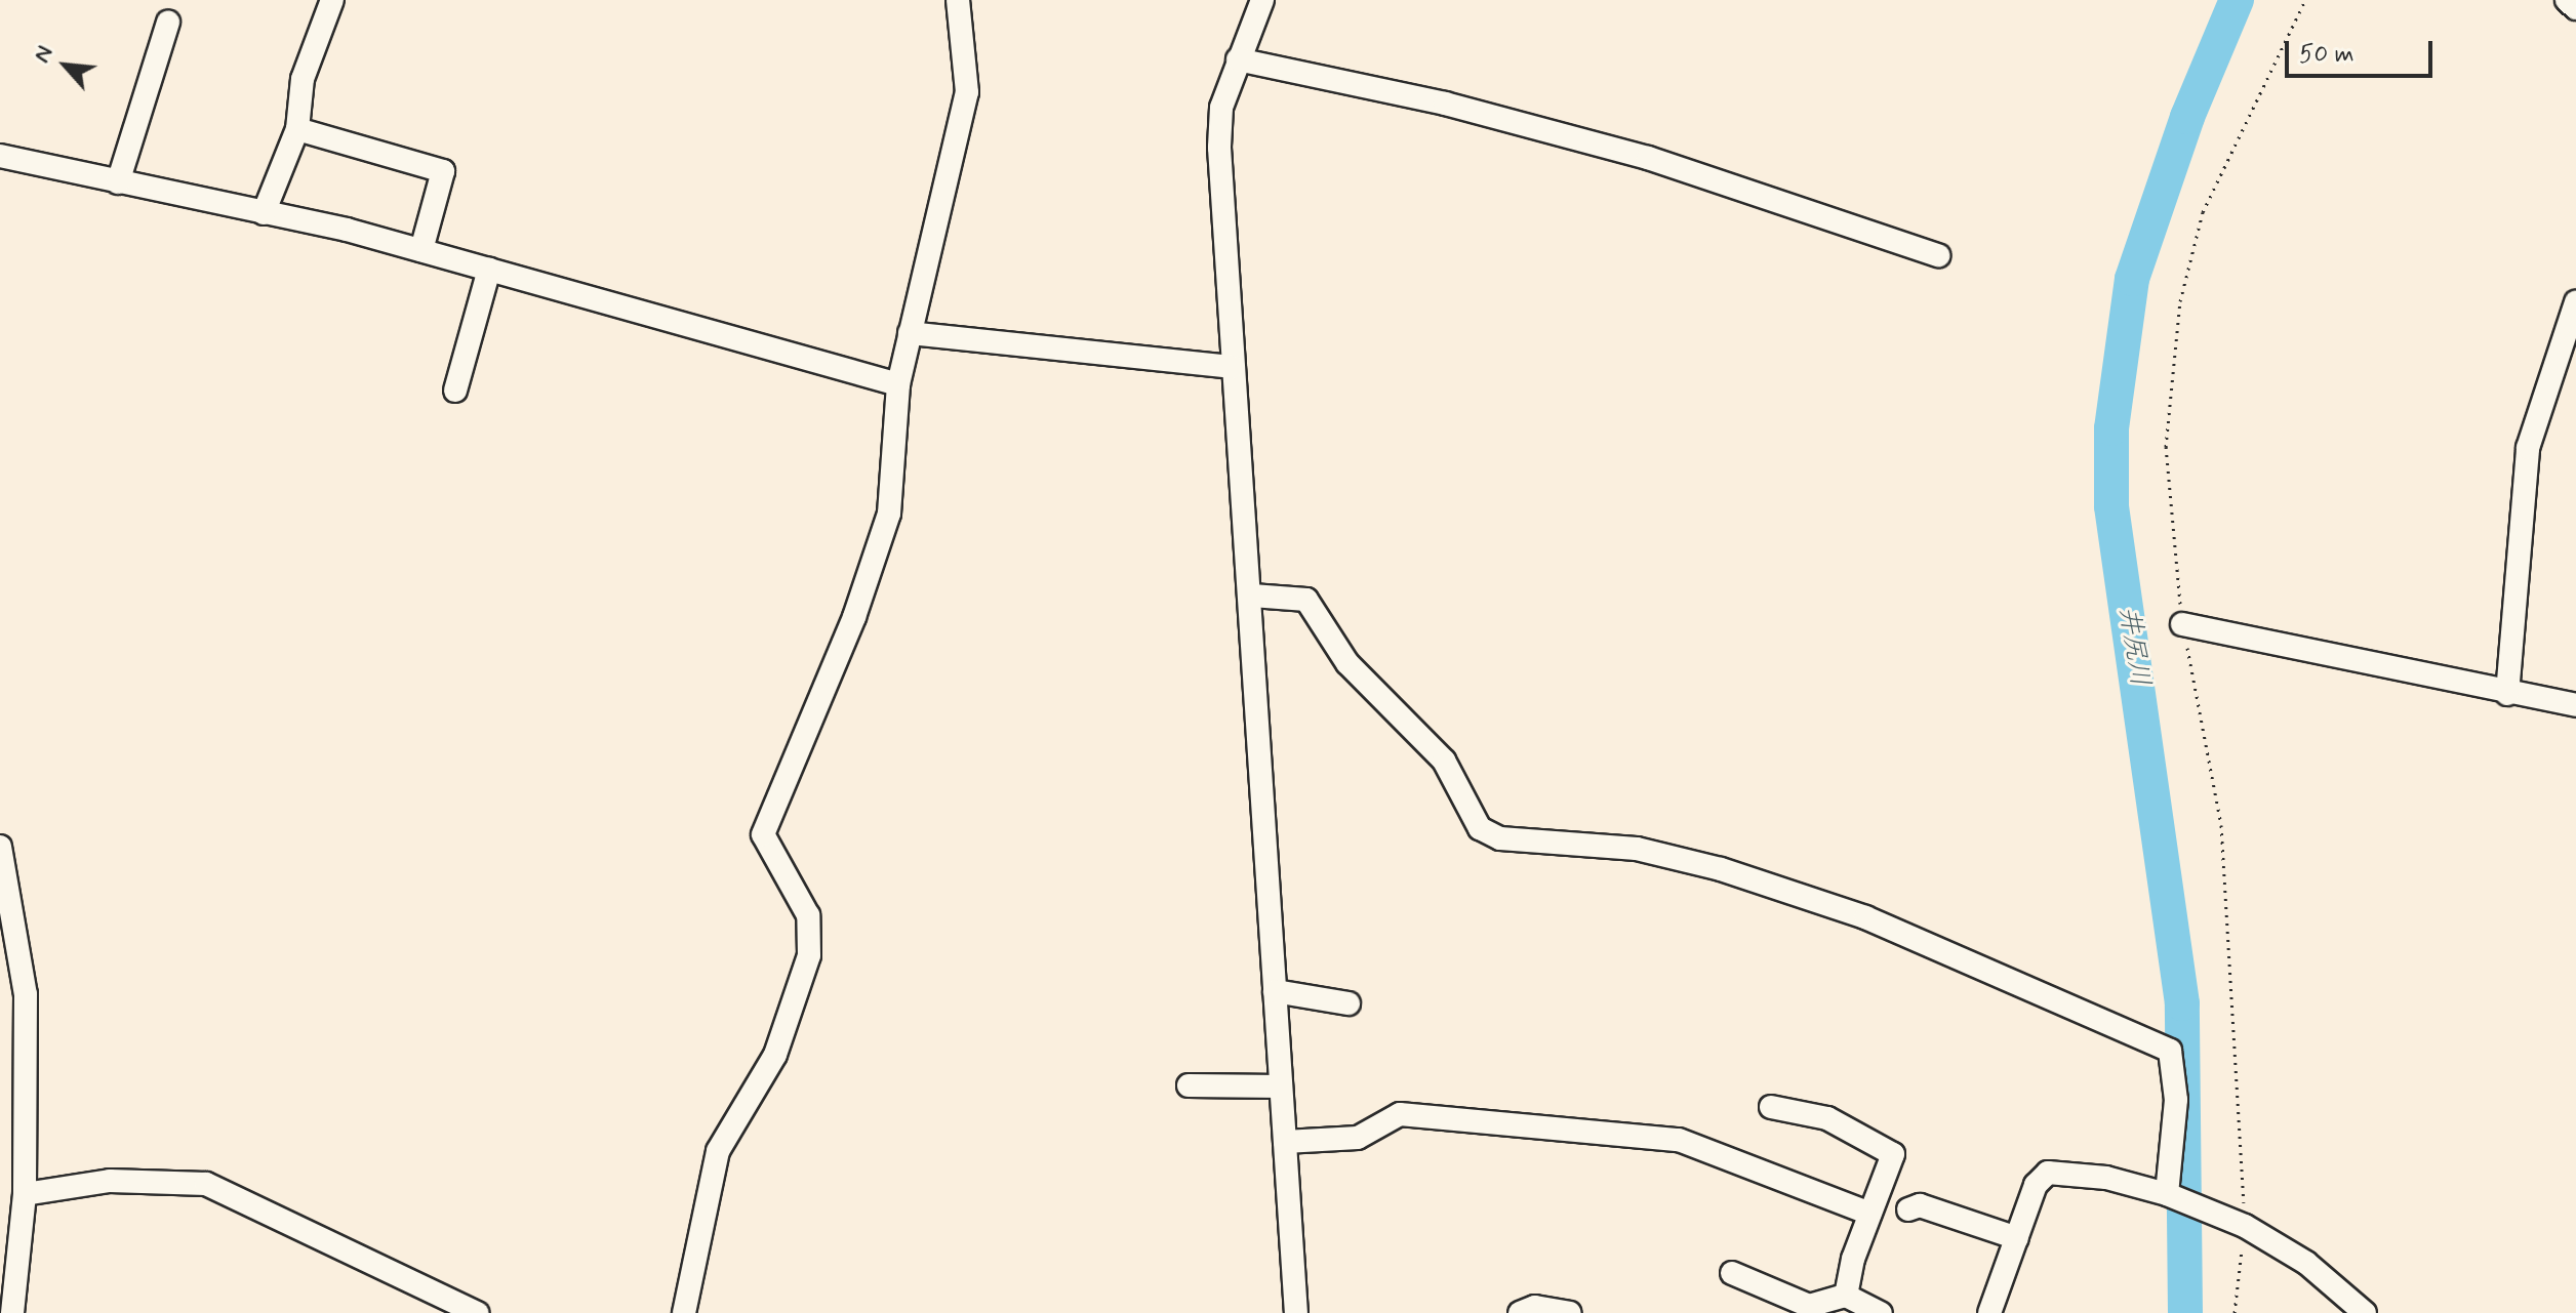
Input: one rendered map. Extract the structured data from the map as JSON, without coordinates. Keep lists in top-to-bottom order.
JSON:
{
  "water": ["井尻川"],
  "scale_bar": "50 m",
  "north": "top left"
}
